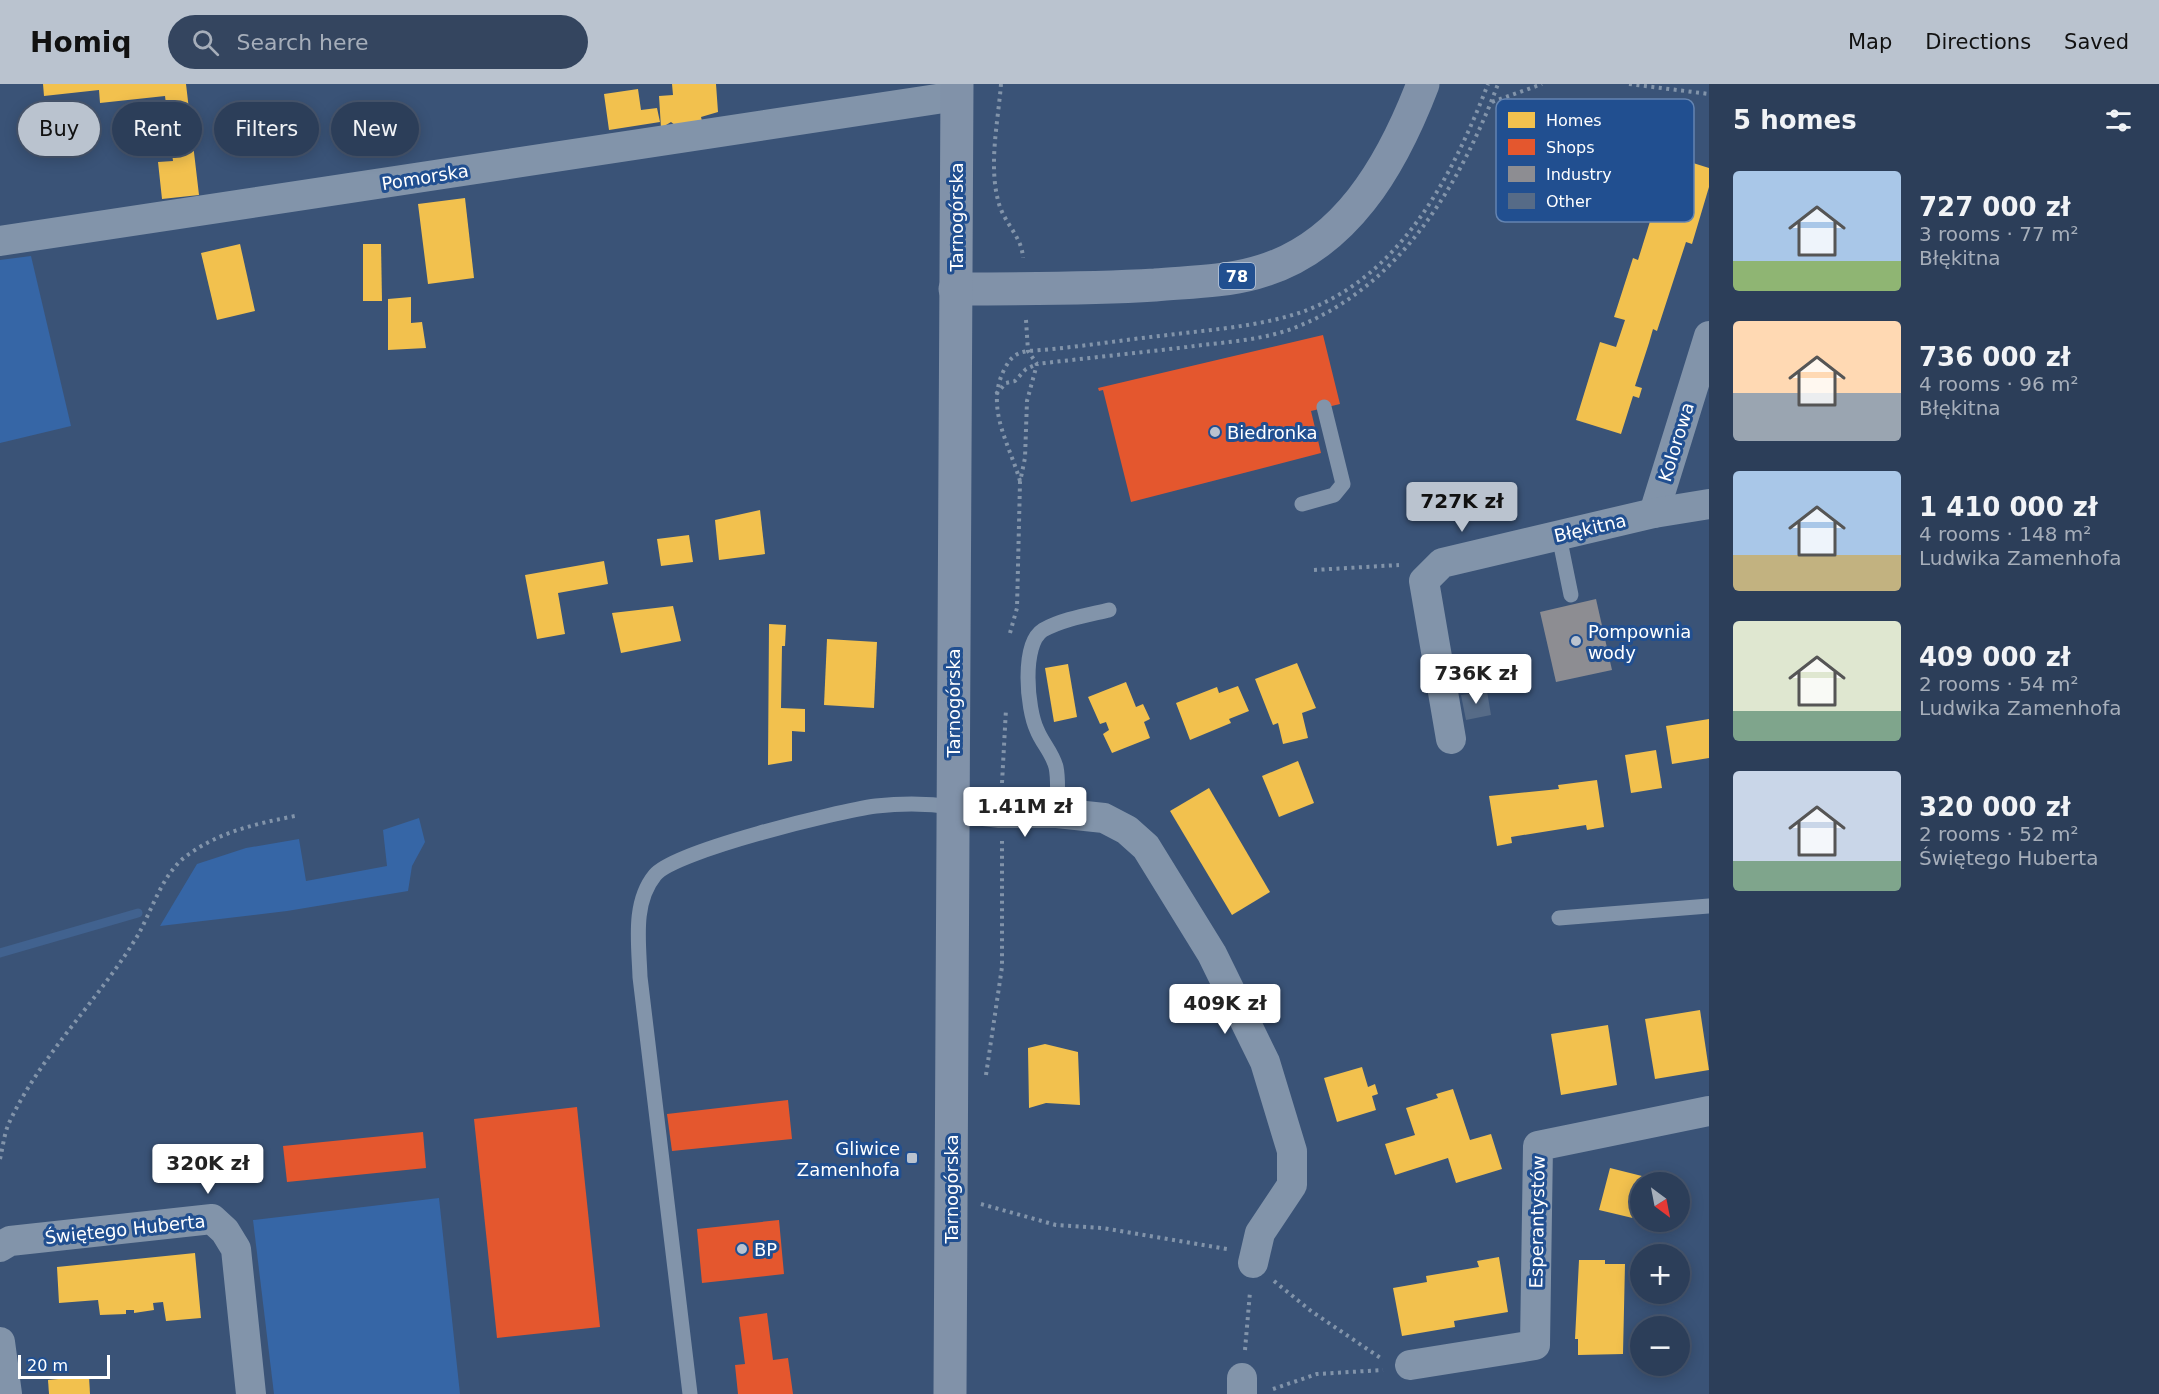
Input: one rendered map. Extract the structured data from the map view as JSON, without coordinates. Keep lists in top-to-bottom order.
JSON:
{
  "streets": {
    "main road": ["Tarnogórska", "78"],
    "street": [
      "Pomorska",
      "Kolorowa",
      "Błękitna",
      "Esperantystów",
      "Świętego Huberta"
    ]
  },
  "crossings": [
    ["Pomorska", "Tarnogórska"],
    ["Tarnogórska", "78"],
    ["Kolorowa", "Błękitna"]
  ],
  "places": {
    "other": ["Biedronka", "Pompownia wody", "BP"],
    "transit": ["Gliwice Zamenhofa"]
  },
  "legend": [
    "Homes",
    "Shops",
    "Industry",
    "Other"
  ],
  "scale_bar": "20 m",
  "north": "bottom right",
  "page": {
    "header": "Homiq",
    "search": "Search here",
    "nav": ["Map", "Directions", "Saved"],
    "heading": "5 homes",
    "chip": [
      "Buy",
      "Rent",
      "Filters",
      "New"
    ],
    "list": [
      {
        "name": "727 000 zł",
        "note": "3 rooms · 77 m² · Błękitna"
      },
      {
        "name": "736 000 zł",
        "note": "4 rooms · 96 m² · Błękitna"
      },
      {
        "name": "1 410 000 zł",
        "note": "4 rooms · 148 m² · Ludwika Zamenhofa"
      },
      {
        "name": "409 000 zł",
        "note": "2 rooms · 54 m² · Ludwika Zamenhofa"
      },
      {
        "name": "320 000 zł",
        "note": "2 rooms · 52 m² · Świętego Huberta"
      }
    ],
    "price": [
      "727K zł",
      "736K zł",
      "1.41M zł",
      "409K zł",
      "320K zł"
    ],
    "map_buttons": ["+", "−"],
    "scale": "20 m"
  }
}
